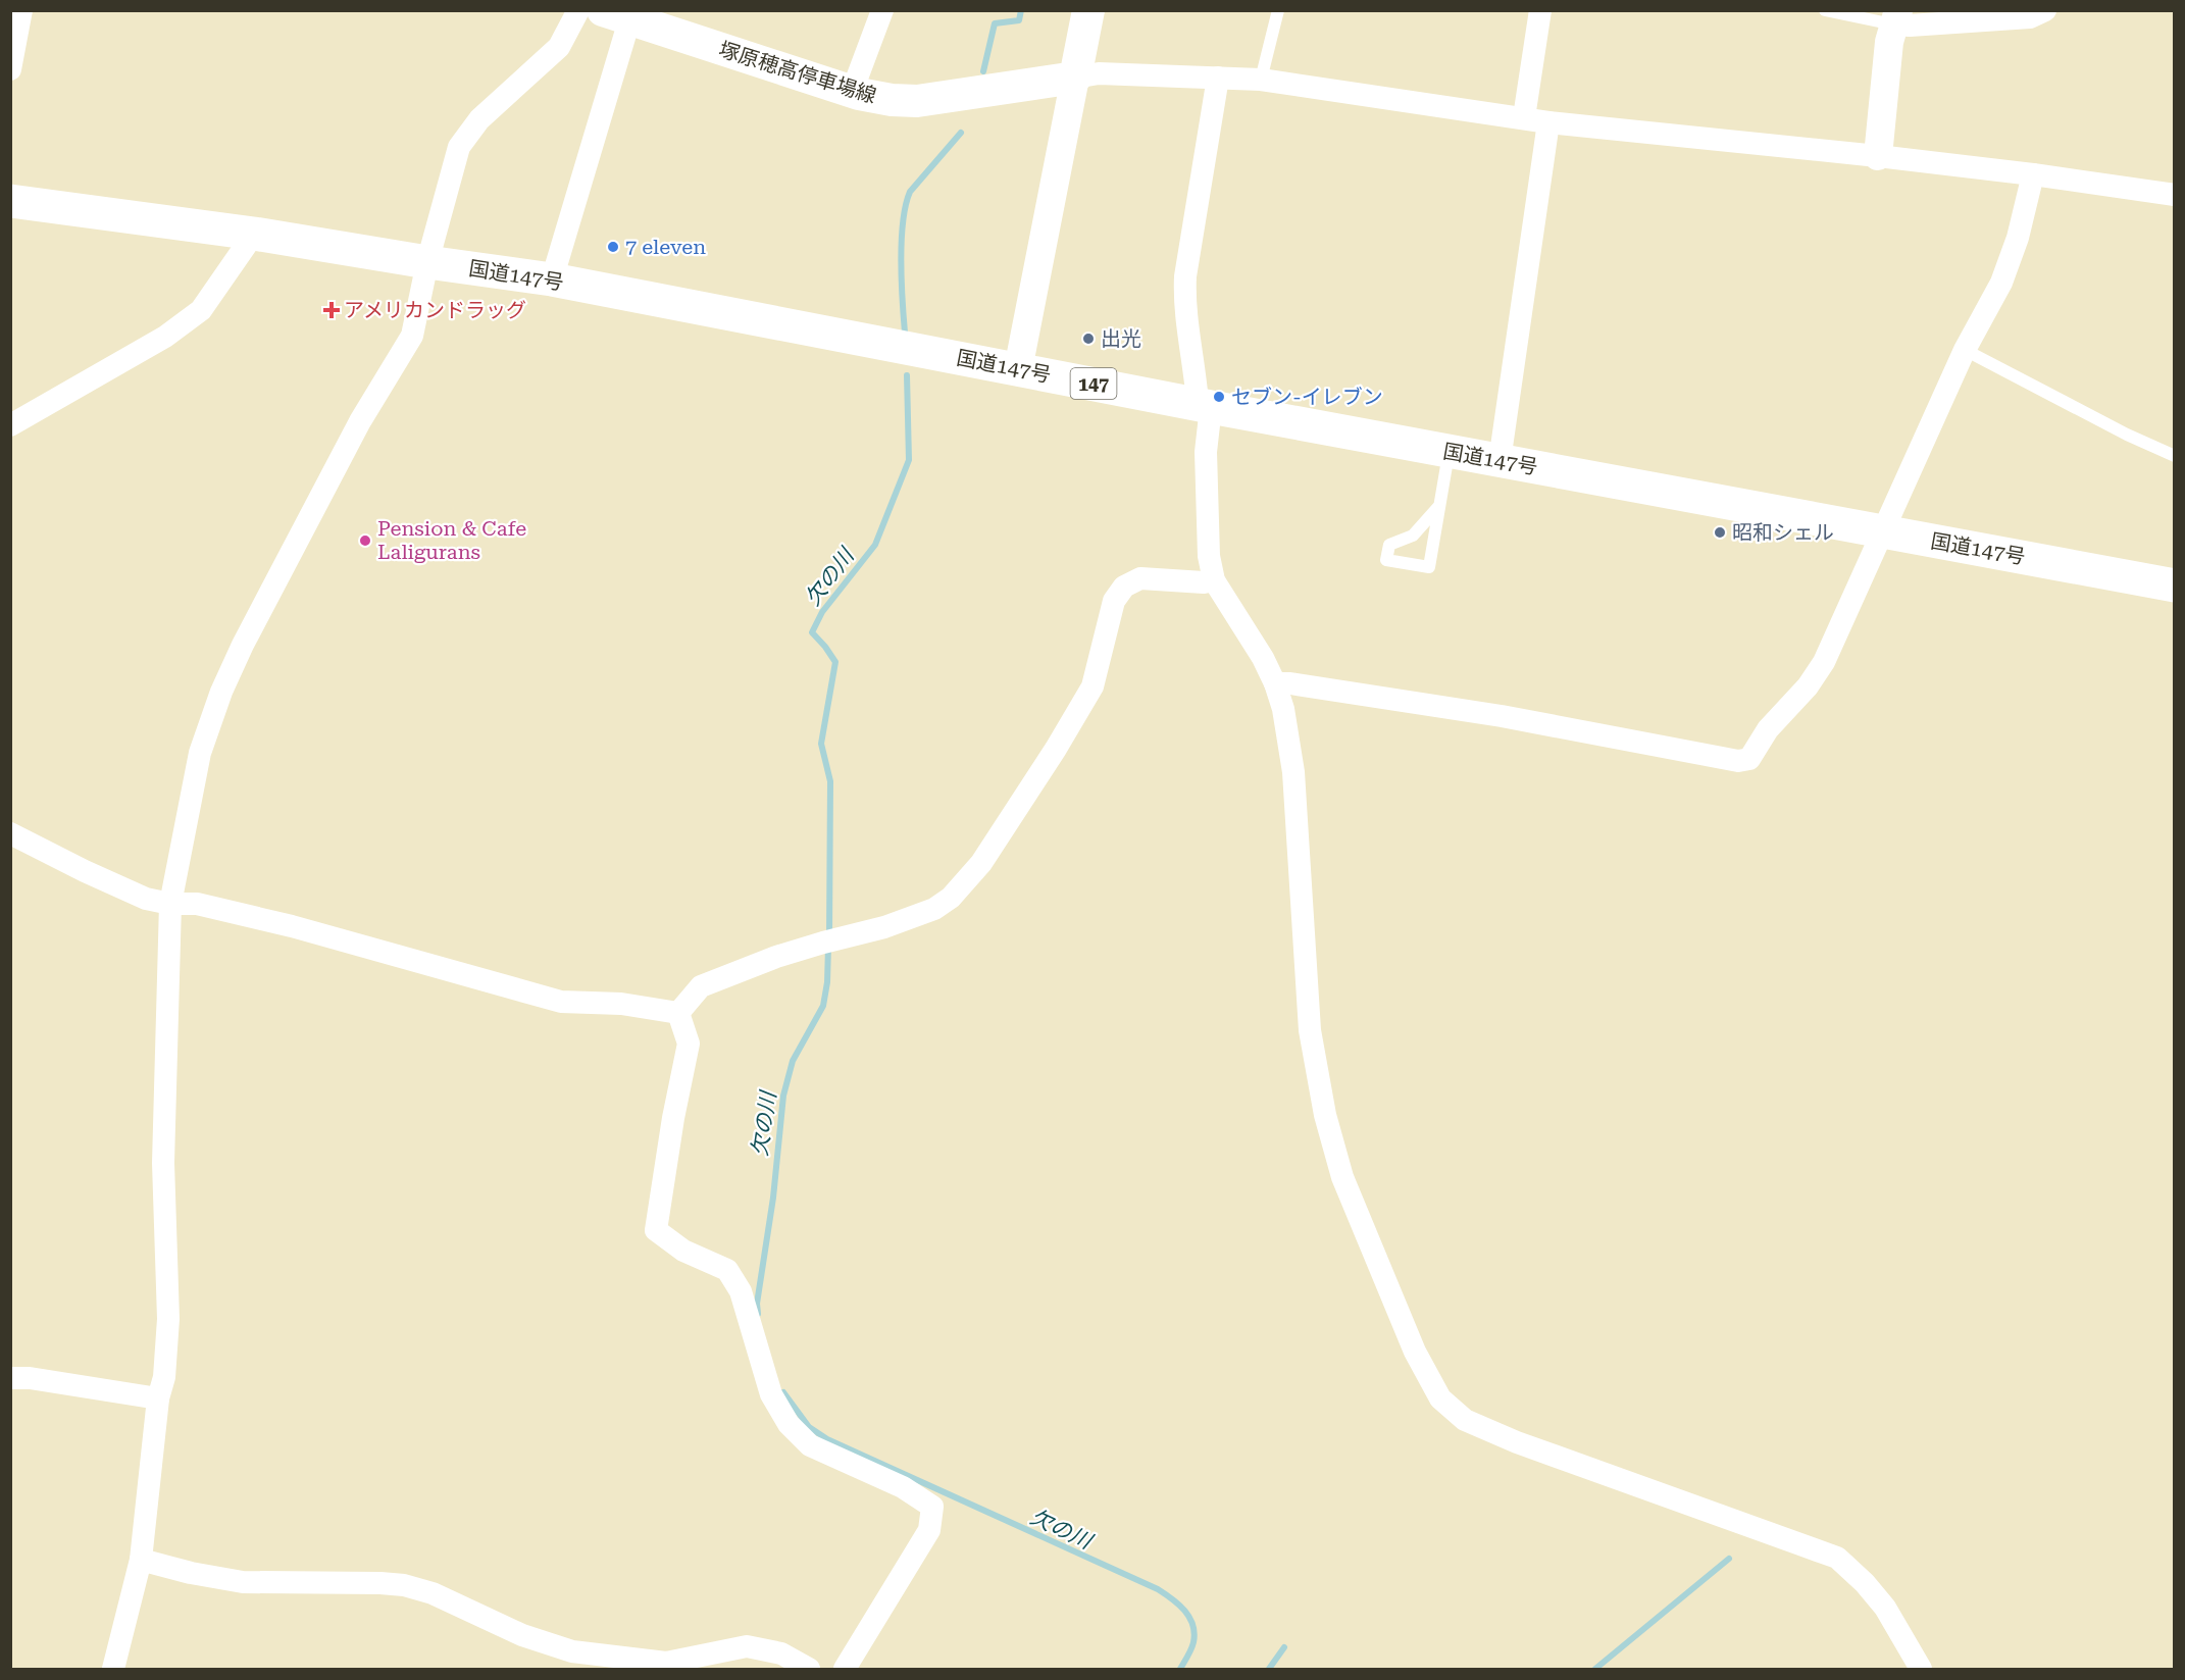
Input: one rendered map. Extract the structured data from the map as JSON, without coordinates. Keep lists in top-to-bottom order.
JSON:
{
  "streets": {
    "highway": ["国道147号", "147"],
    "main road": ["塚原穂高停車場線"]
  },
  "water": ["欠の川"],
  "places": {
    "other": [
      "7 eleven",
      "出光",
      "セブン-イレブン",
      "昭和シェル",
      "Pension & Cafe Laligurans"
    ],
    "health": ["アメリカンドラッグ"]
  }
}
